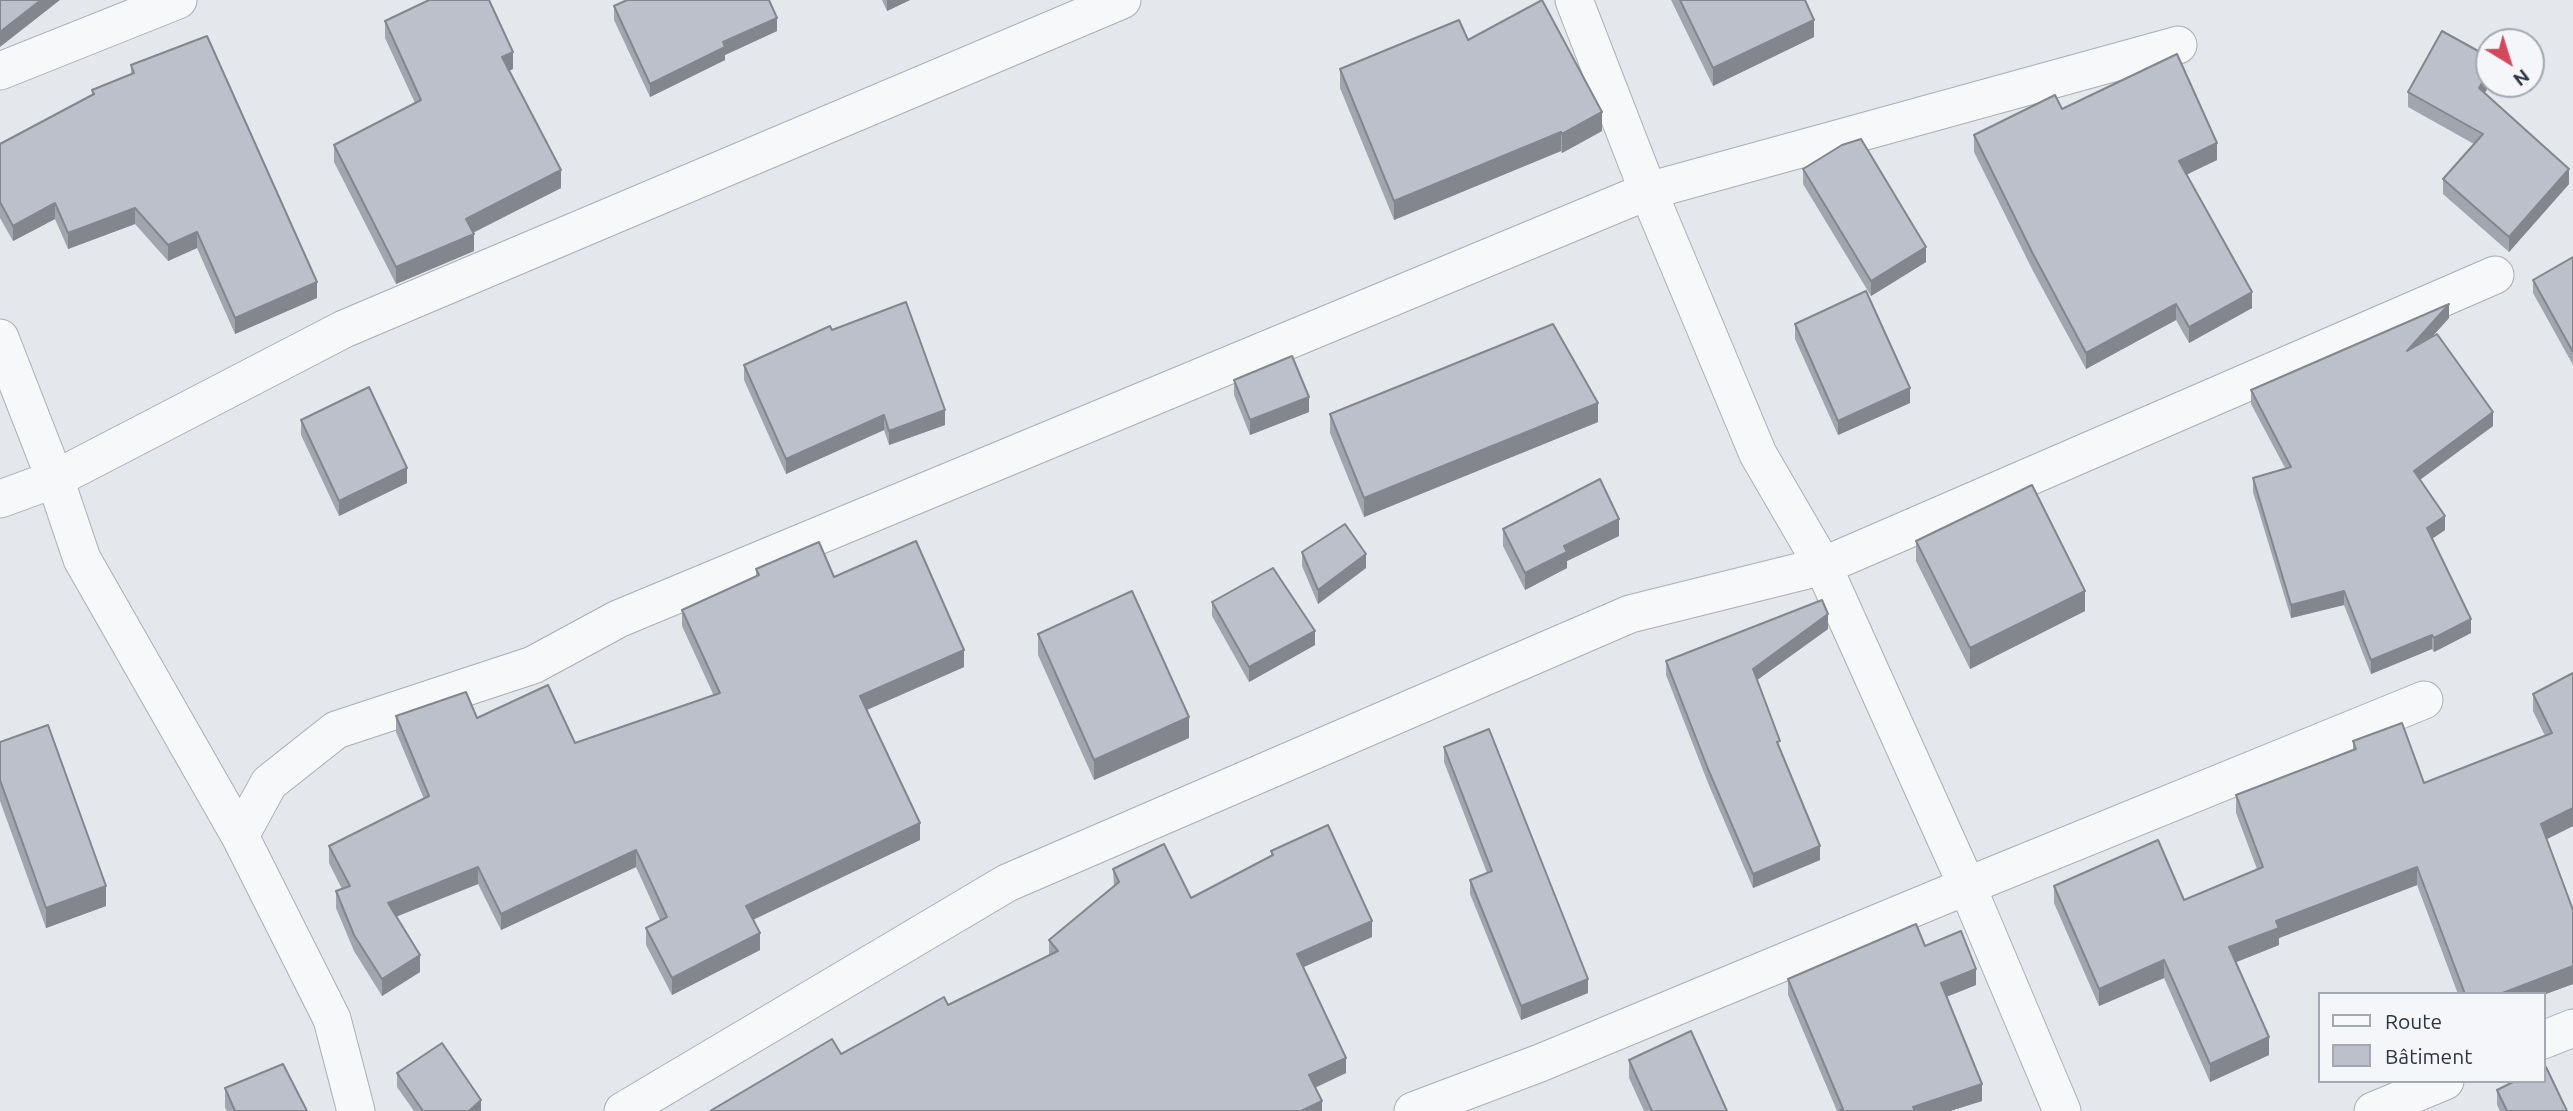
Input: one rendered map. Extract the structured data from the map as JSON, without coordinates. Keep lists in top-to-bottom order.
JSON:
{
  "legend": ["Route", "Bâtiment"],
  "north": "bottom right"
}
